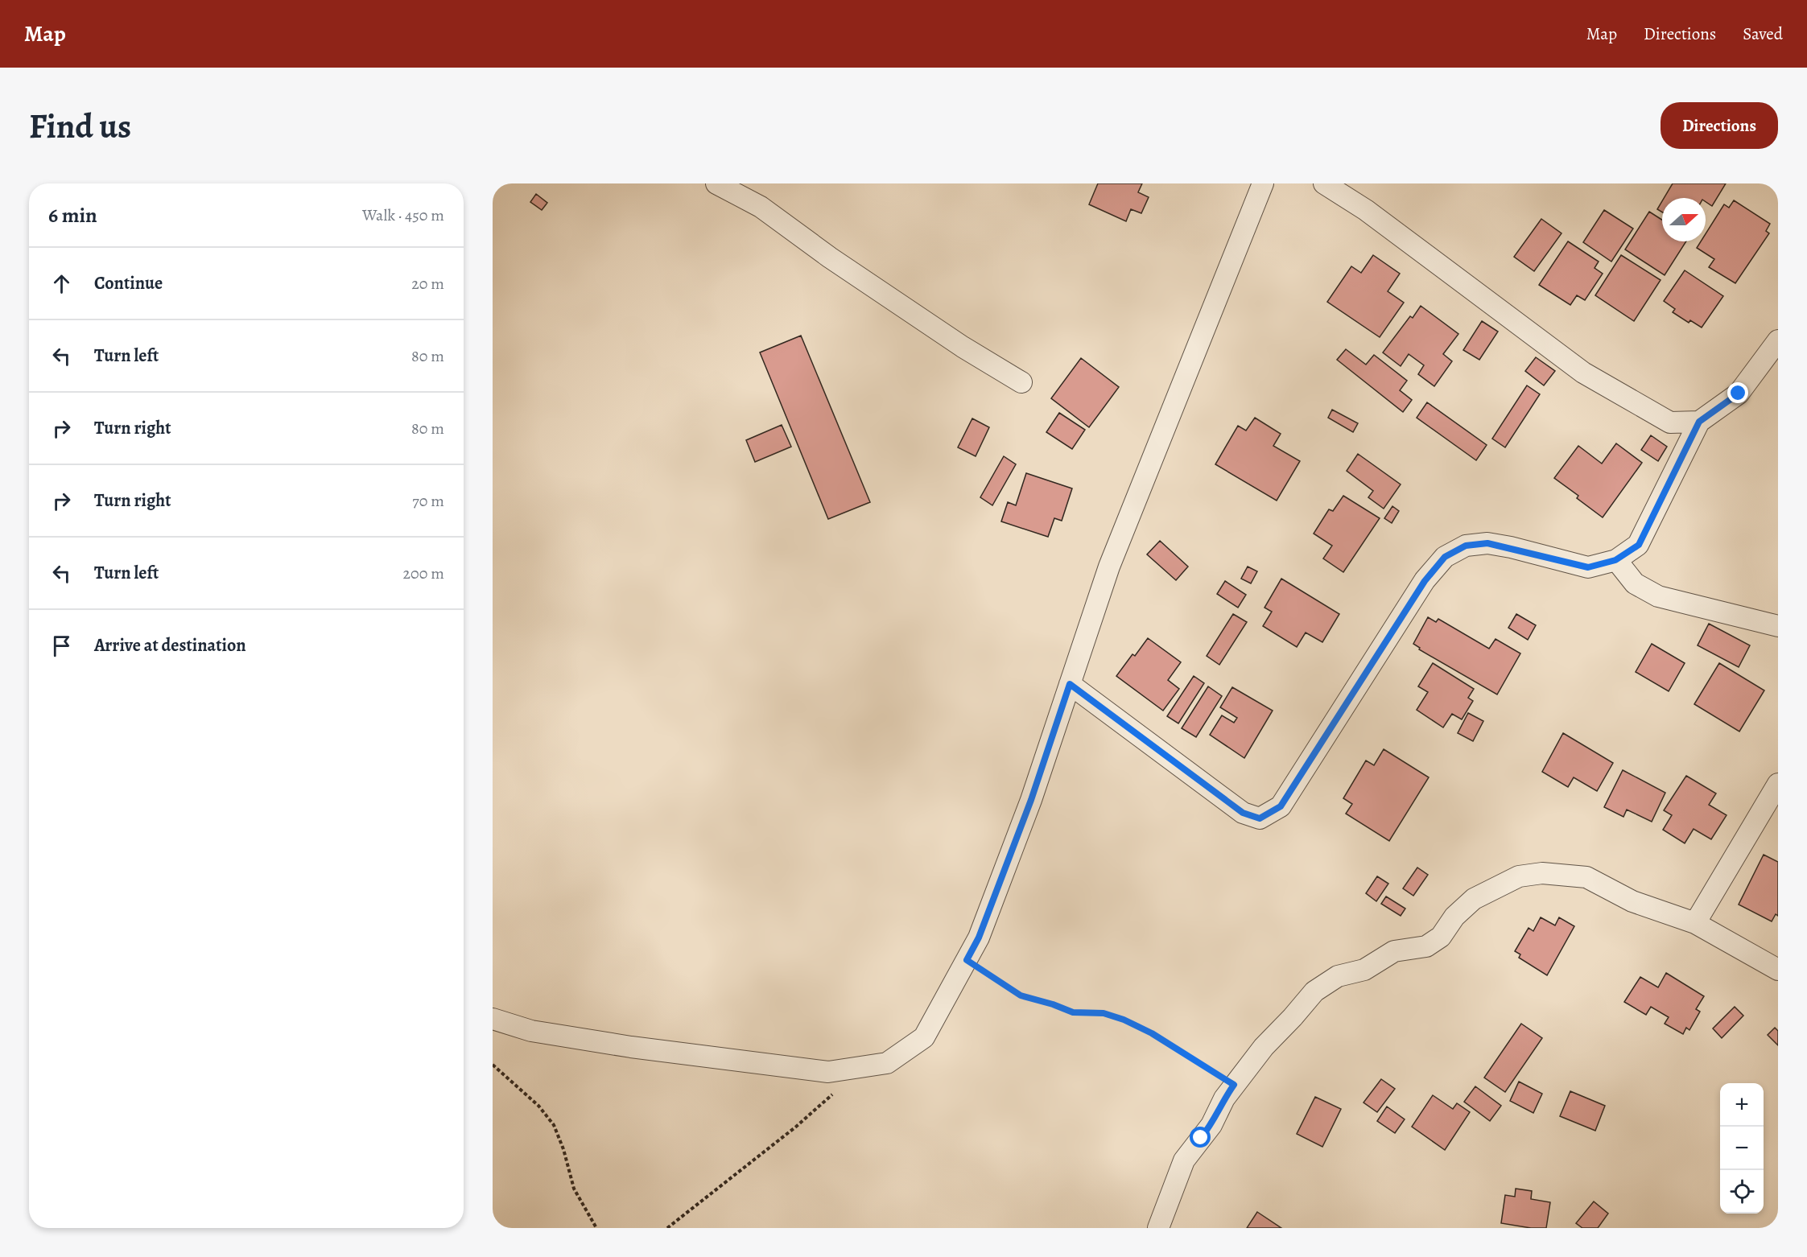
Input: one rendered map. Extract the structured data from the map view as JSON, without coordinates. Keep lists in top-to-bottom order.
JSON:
{
  "north": "right",
  "page": {
    "header": "Map",
    "nav": ["Map", "Directions", "Saved"],
    "buttons": "Directions",
    "title": "Find us",
    "heading": ["6 min", "Walk · 450 m"],
    "list": [
      ["Continue", "20 m"],
      ["Turn left", "80 m"],
      ["Turn right", "80 m"],
      ["Turn right", "70 m"],
      ["Turn left", "200 m"],
      "Arrive at destination"
    ],
    "map_buttons": ["+", "−"]
  }
}
